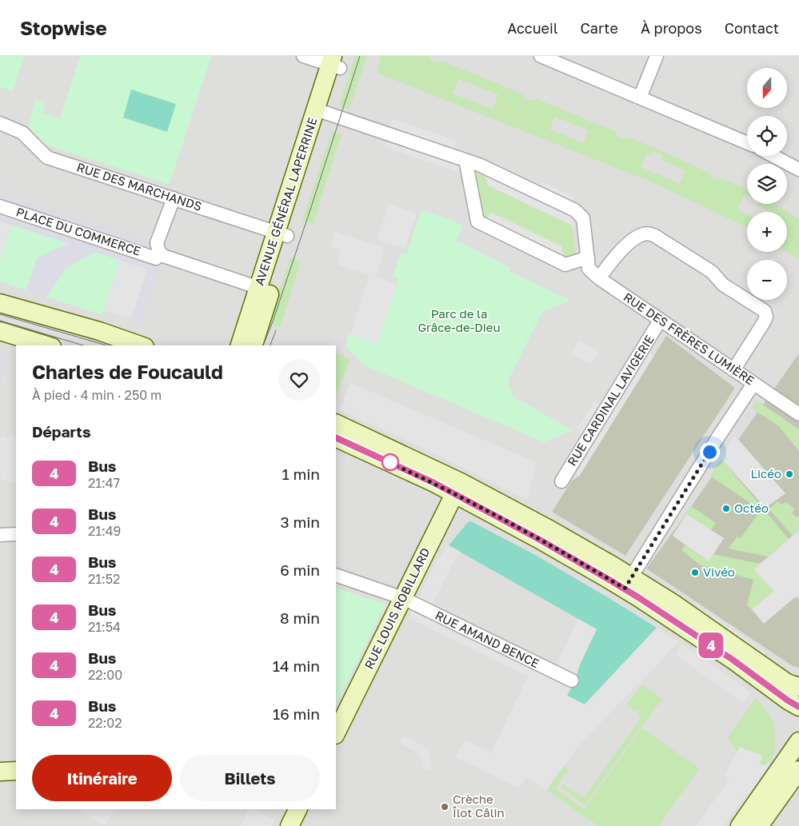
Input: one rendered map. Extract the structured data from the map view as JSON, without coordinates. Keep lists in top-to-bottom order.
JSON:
{
  "streets": {
    "main road": ["AVENUE GÉNÉRAL LAPERRINE", "RUE LOUIS ROBILLARD"],
    "street": [
      "RUE DES MARCHANDS",
      "PLACE DU COMMERCE",
      "RUE DES FRÈRES LUMIÈRE",
      "RUE CARDINAL LAVIGERIE",
      "RUE AMAND BENCE"
    ]
  },
  "crossings": [
    ["RUE DES MARCHANDS", "AVENUE GÉNÉRAL LAPERRINE"],
    ["RUE DES MARCHANDS", "PLACE DU COMMERCE"],
    ["AVENUE GÉNÉRAL LAPERRINE", "PLACE DU COMMERCE"],
    ["AVENUE GÉNÉRAL LAPERRINE", "RUE DES FRÈRES LUMIÈRE"],
    ["RUE DES FRÈRES LUMIÈRE", "RUE CARDINAL LAVIGERIE"],
    ["RUE LOUIS ROBILLARD", "RUE AMAND BENCE"]
  ],
  "parks": ["Parc de la Grâce-de-Dieu"],
  "places": [
    "Licéo",
    "Octéo",
    "Vivéo",
    "Crèche Îlot Câlin"
  ],
  "lines": ["bus line 4"],
  "north": "bottom",
  "page": {
    "header": "Stopwise",
    "nav": [
      "Accueil",
      "Carte",
      "À propos",
      "Contact"
    ],
    "on_map": "4",
    "map_buttons": ["+", "−"],
    "heading": [
      ["Charles de Foucauld", "À pied · 4 min · 250 m"],
      "Départs"
    ],
    "list": [
      {
        "mark": "4",
        "name": "Bus",
        "note": "21:47",
        "value": "1 min"
      },
      {
        "mark": "4",
        "name": "Bus",
        "note": "21:49",
        "value": "3 min"
      },
      {
        "mark": "4",
        "name": "Bus",
        "note": "21:52",
        "value": "6 min"
      },
      {
        "mark": "4",
        "name": "Bus",
        "note": "21:54",
        "value": "8 min"
      },
      {
        "mark": "4",
        "name": "Bus",
        "note": "22:00",
        "value": "14 min"
      },
      {
        "mark": "4",
        "name": "Bus",
        "note": "22:02",
        "value": "16 min"
      }
    ],
    "buttons": ["Itinéraire", "Billets"]
  }
}
